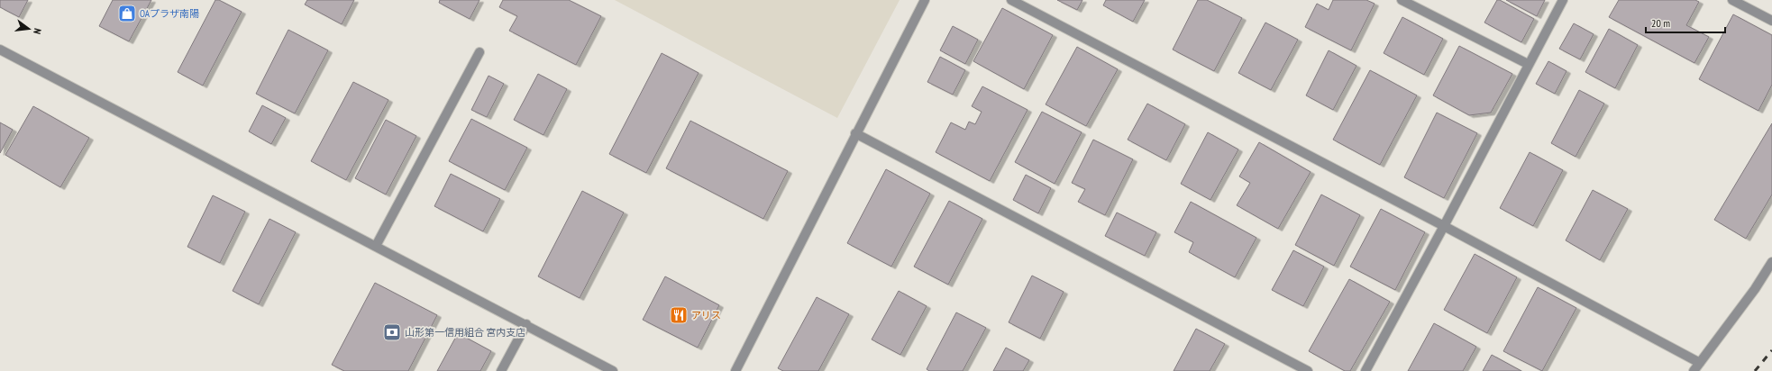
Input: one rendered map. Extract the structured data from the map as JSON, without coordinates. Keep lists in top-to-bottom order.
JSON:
{
  "places": {
    "shop": ["OAプラザ南陽"],
    "restaurant": ["アリス"],
    "bank": ["山形第一信用組合 宮内支店"]
  },
  "scale_bar": "20 m",
  "north": "right"
}
